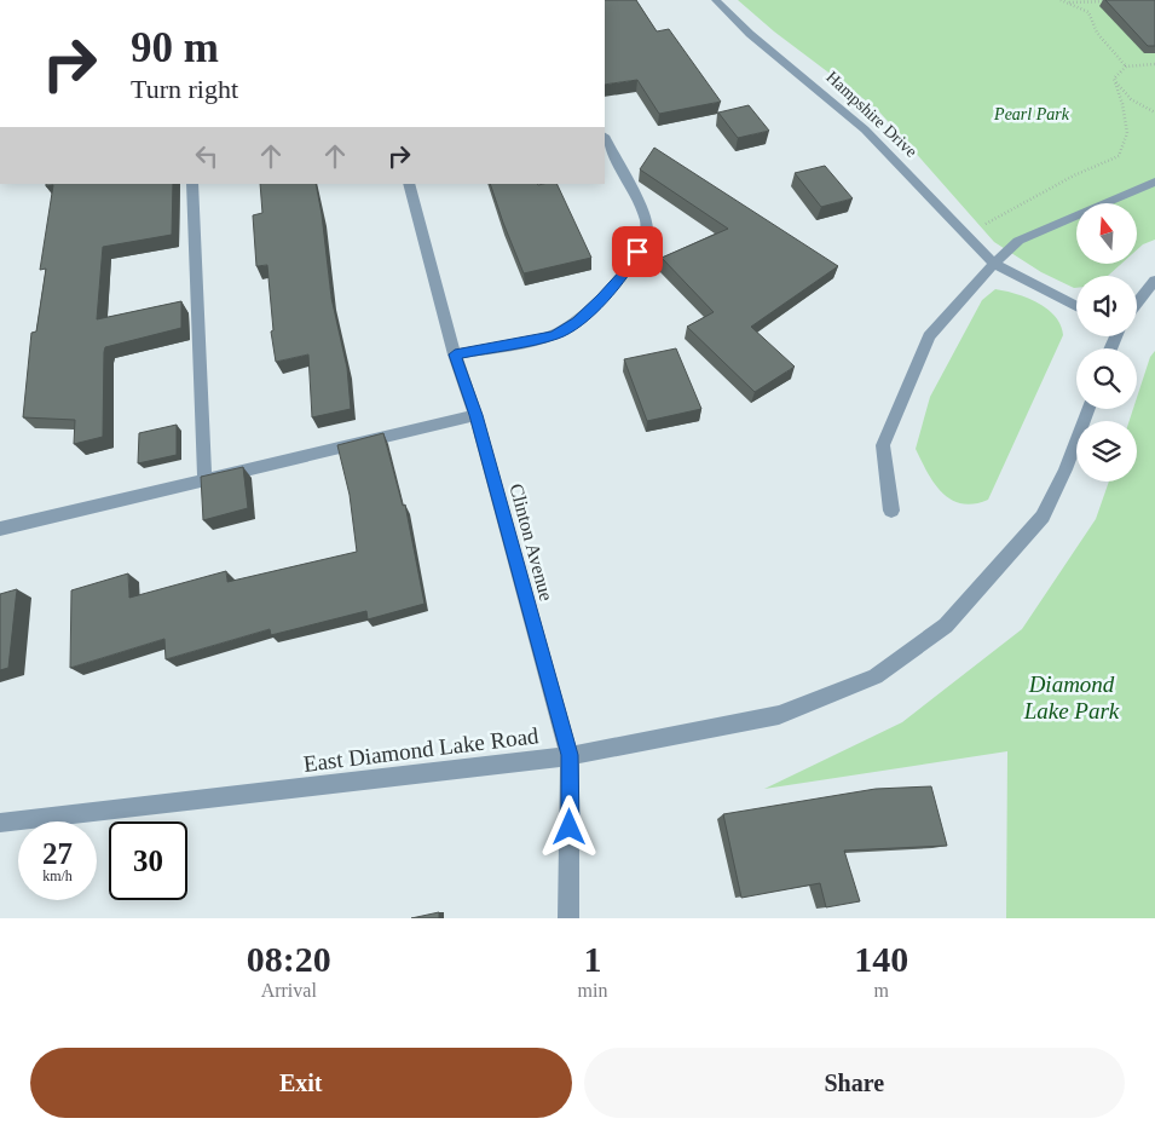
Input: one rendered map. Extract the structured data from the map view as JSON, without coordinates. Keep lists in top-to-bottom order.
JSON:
{
  "streets": {
    "street": ["Hampshire Drive", "Clinton Avenue", "East Diamond Lake Road"]
  },
  "crossings": [
    ["Clinton Avenue", "East Diamond Lake Road"]
  ],
  "parks": ["Pearl Park", "Diamond Lake Park"],
  "north": "top",
  "page": {
    "turn": ["90 m", "Turn right"],
    "speed": "27 km/h",
    "limit": "30",
    "eta": [
      "08:20",
      "Arrival",
      "1",
      "min",
      "140",
      "m"
    ],
    "buttons": ["Exit", "Share"]
  }
}
